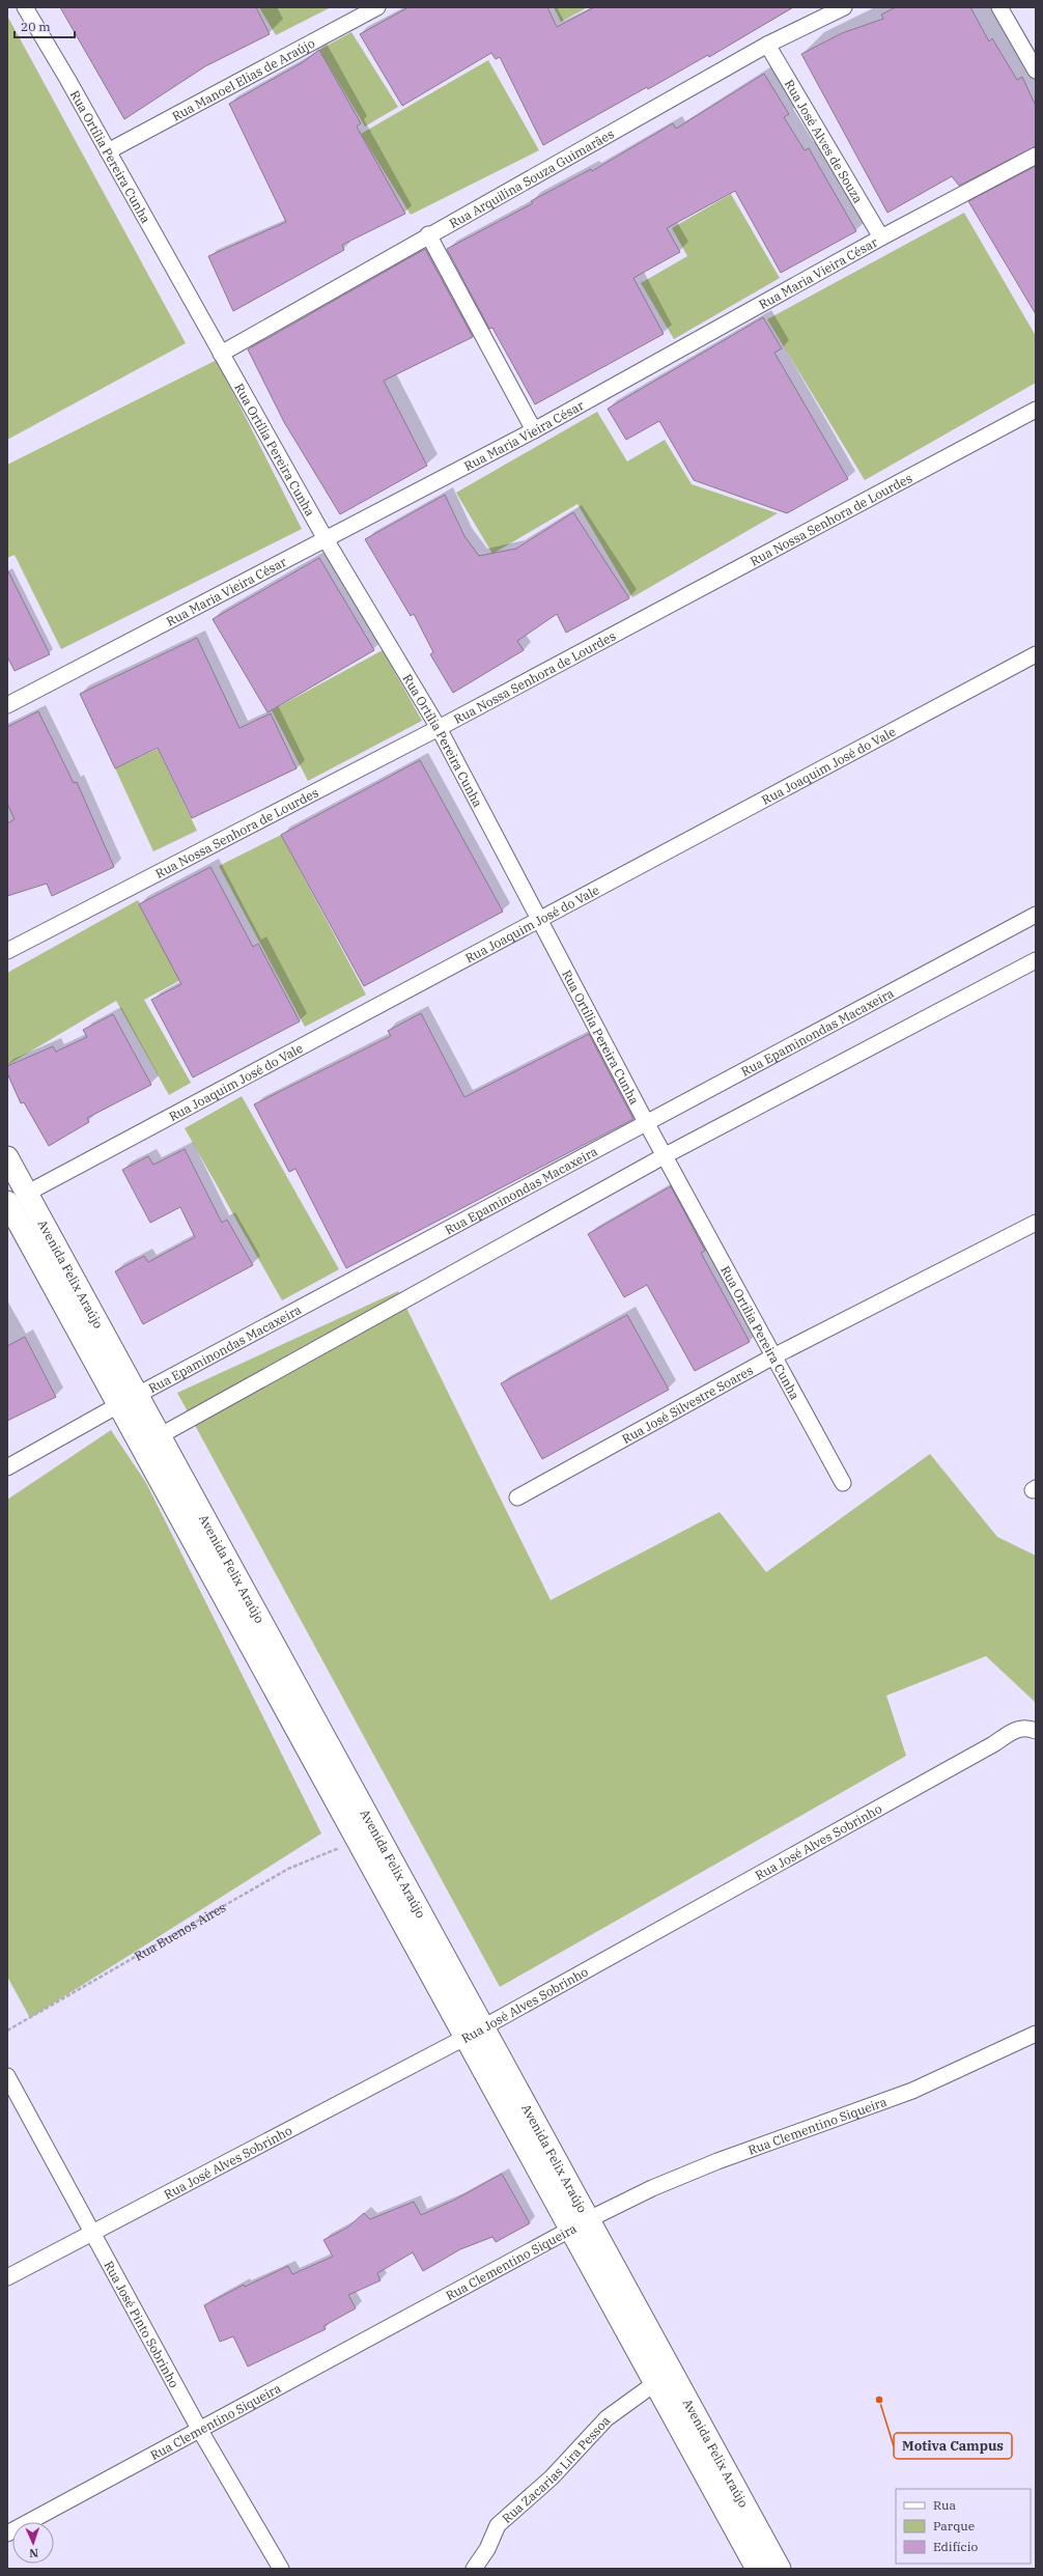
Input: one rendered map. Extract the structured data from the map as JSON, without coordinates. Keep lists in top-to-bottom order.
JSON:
{
  "streets": {
    "main road": ["Avenida Felix Araújo"],
    "street": [
      "Rua Manoel Elias de Araújo",
      "Rua José Alves de Souza",
      "Rua Ortília Pereira Cunha",
      "Rua Arquilina Souza Guimarães",
      "Rua Maria Vieira César",
      "Rua Nossa Senhora de Lourdes",
      "Rua Joaquim José do Vale",
      "Rua Epaminondas Macaxeira",
      "Rua José Silvestre Soares",
      "Rua José Alves Sobrinho",
      "Rua Clementino Siqueira",
      "Rua José Pinto Sobrinho",
      "Rua Zacarias Lira Pessoa"
    ],
    "path": ["Rua Buenos Aires"]
  },
  "crossings": [
    ["Rua Manoel Elias de Araújo", "Rua Ortília Pereira Cunha"],
    ["Rua José Alves de Souza", "Rua Arquilina Souza Guimarães"],
    ["Rua José Alves de Souza", "Rua Maria Vieira César"],
    ["Rua Ortília Pereira Cunha", "Rua Arquilina Souza Guimarães"],
    ["Rua Ortília Pereira Cunha", "Rua Maria Vieira César"],
    ["Rua Ortília Pereira Cunha", "Rua Nossa Senhora de Lourdes"],
    ["Rua Ortília Pereira Cunha", "Rua Joaquim José do Vale"],
    ["Rua Ortília Pereira Cunha", "Rua Epaminondas Macaxeira"],
    ["Rua Ortília Pereira Cunha", "Rua José Silvestre Soares"],
    ["Rua Joaquim José do Vale", "Avenida Felix Araújo"],
    ["Rua Epaminondas Macaxeira", "Avenida Felix Araújo"],
    ["Avenida Felix Araújo", "Rua José Alves Sobrinho"],
    ["Avenida Felix Araújo", "Rua Buenos Aires"],
    ["Avenida Felix Araújo", "Rua Clementino Siqueira"],
    ["Avenida Felix Araújo", "Rua Zacarias Lira Pessoa"],
    ["Rua José Alves Sobrinho", "Rua José Pinto Sobrinho"],
    ["Rua Clementino Siqueira", "Rua José Pinto Sobrinho"]
  ],
  "places": ["Motiva Campus"],
  "legend": ["Rua", "Parque", "Edifício"],
  "scale_bar": "20 m",
  "north": "bottom"
}
